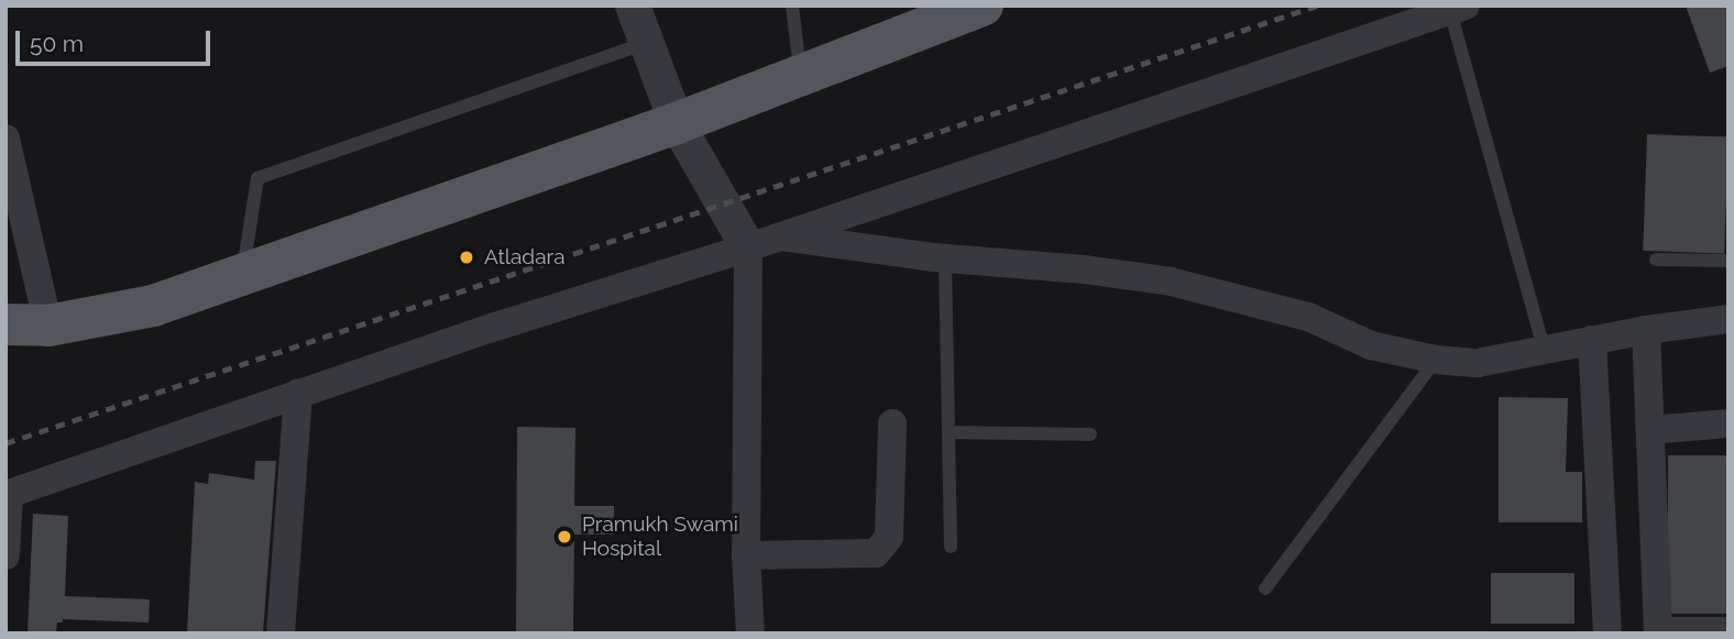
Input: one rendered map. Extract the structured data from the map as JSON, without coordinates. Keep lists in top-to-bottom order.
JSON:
{
  "places": ["Atladara", "Pramukh Swami Hospital"],
  "scale_bar": "50 m"
}
